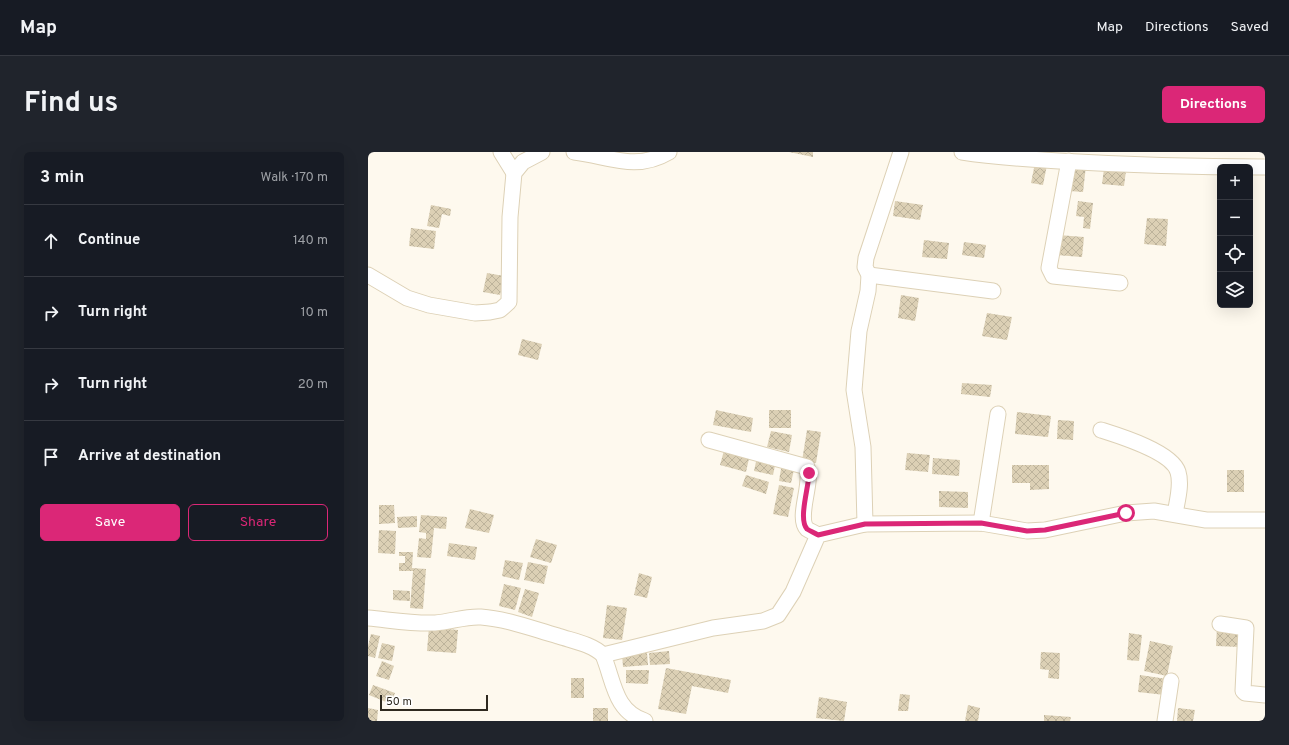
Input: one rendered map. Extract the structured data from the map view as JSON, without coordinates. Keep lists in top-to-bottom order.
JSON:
{
  "scale_bar": "50 m",
  "page": {
    "header": "Map",
    "nav": ["Map", "Directions", "Saved"],
    "title": "Find us",
    "buttons": [
      "Directions",
      ["Save", "Share"]
    ],
    "heading": ["3 min", "Walk · 170 m"],
    "map_buttons": ["+", "−"],
    "list": [
      ["Continue", "140 m"],
      ["Turn right", "10 m"],
      ["Turn right", "20 m"],
      "Arrive at destination"
    ],
    "scale": "50 m"
  }
}
